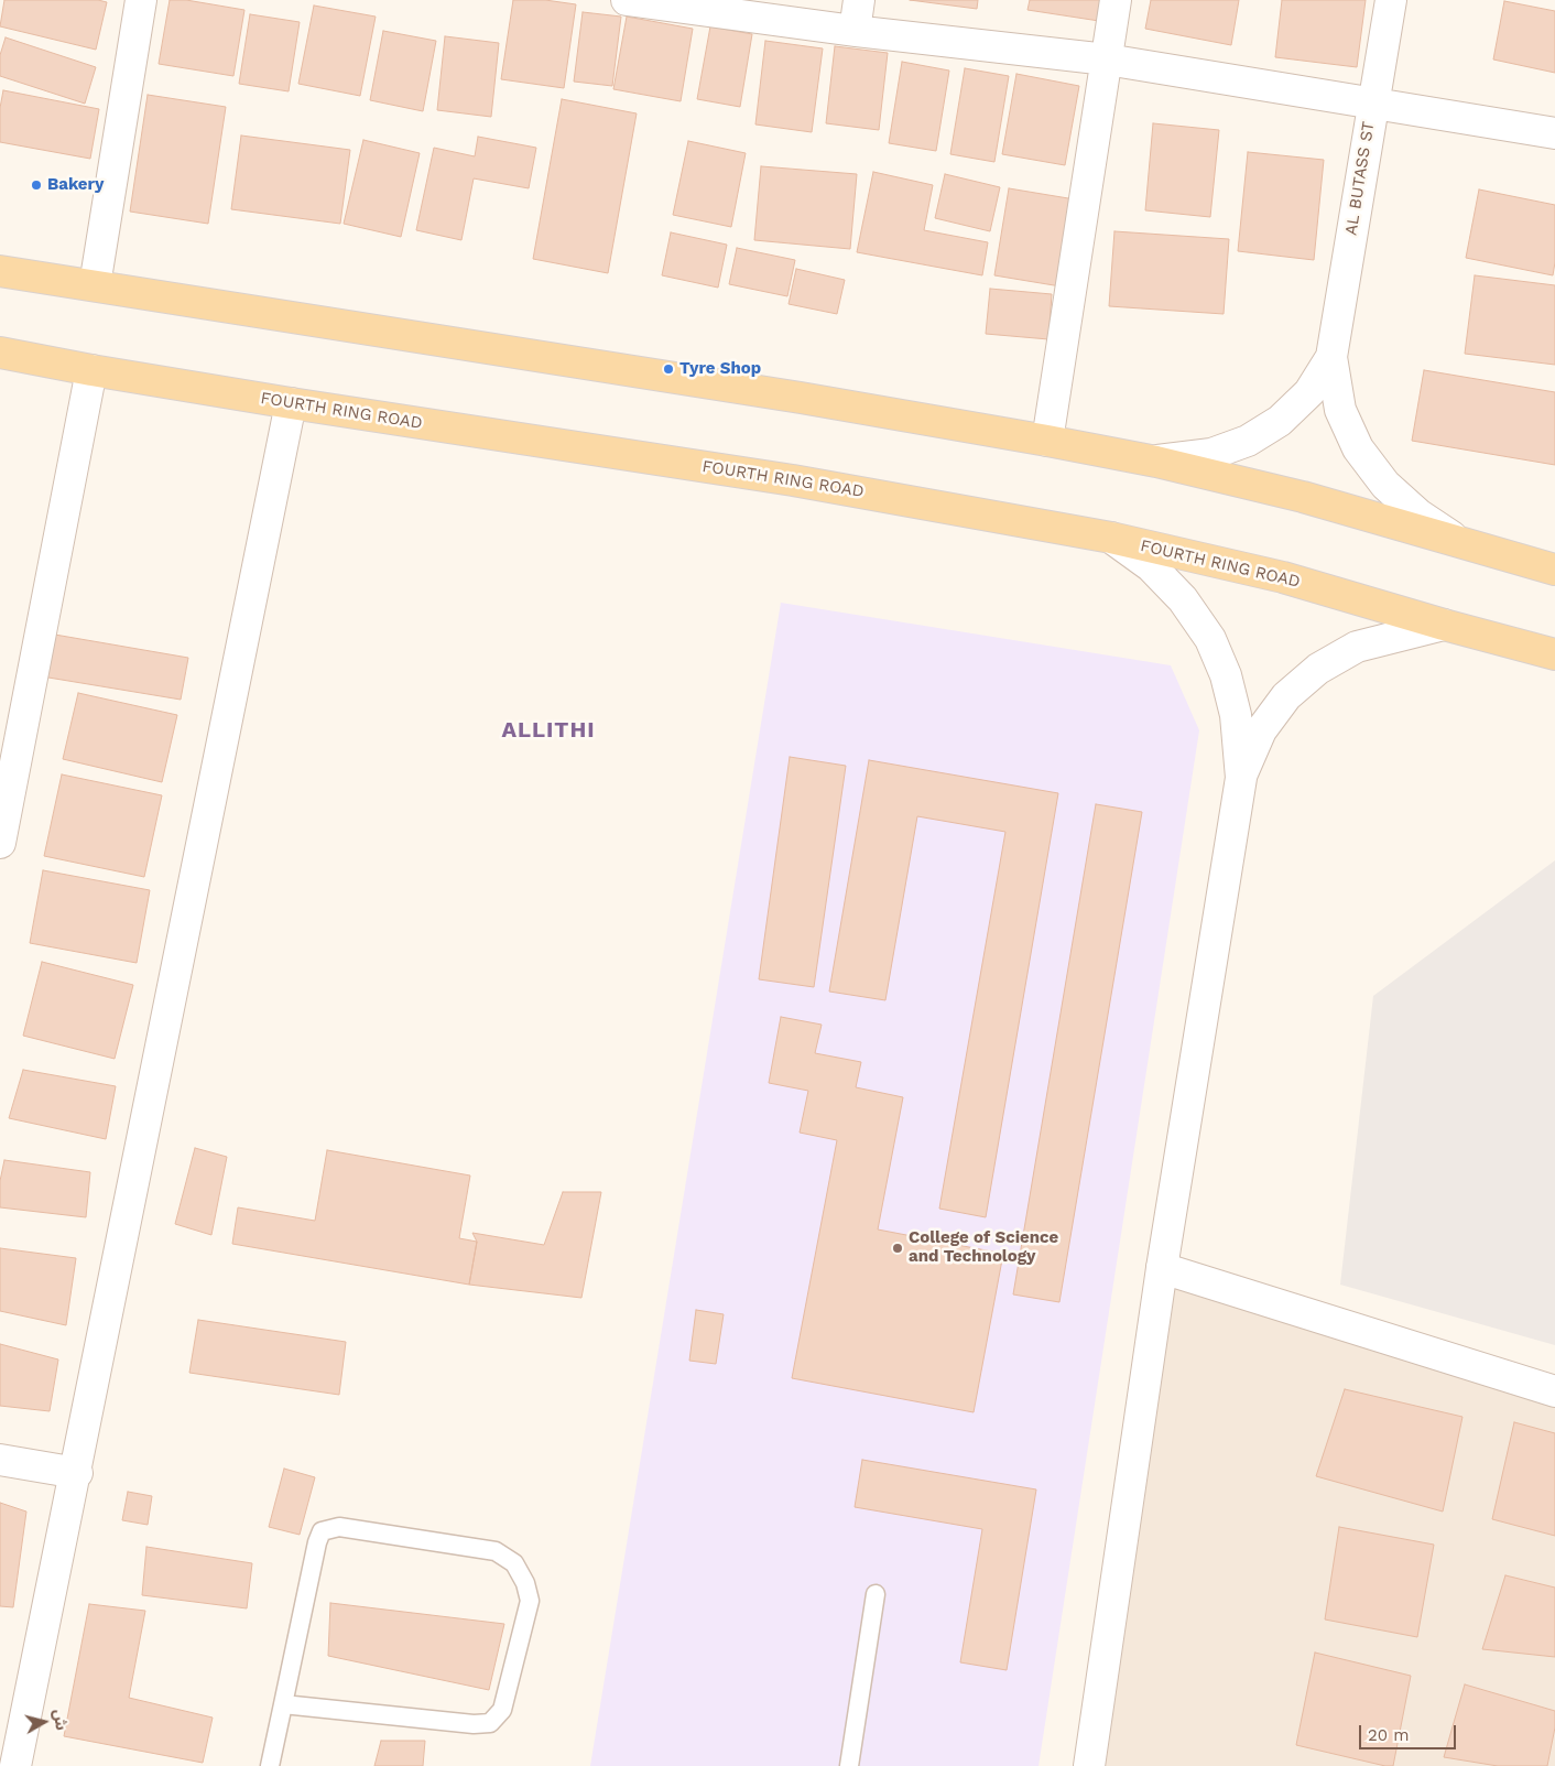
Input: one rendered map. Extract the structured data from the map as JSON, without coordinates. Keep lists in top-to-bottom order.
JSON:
{
  "streets": {
    "main road": ["FOURTH RING ROAD"],
    "street": ["AL BUTASS ST"]
  },
  "districts": ["ALLITHI"],
  "places": ["Bakery", "Tyre Shop", "College of Science and Technology"],
  "scale_bar": "20 m",
  "north": "right"
}
